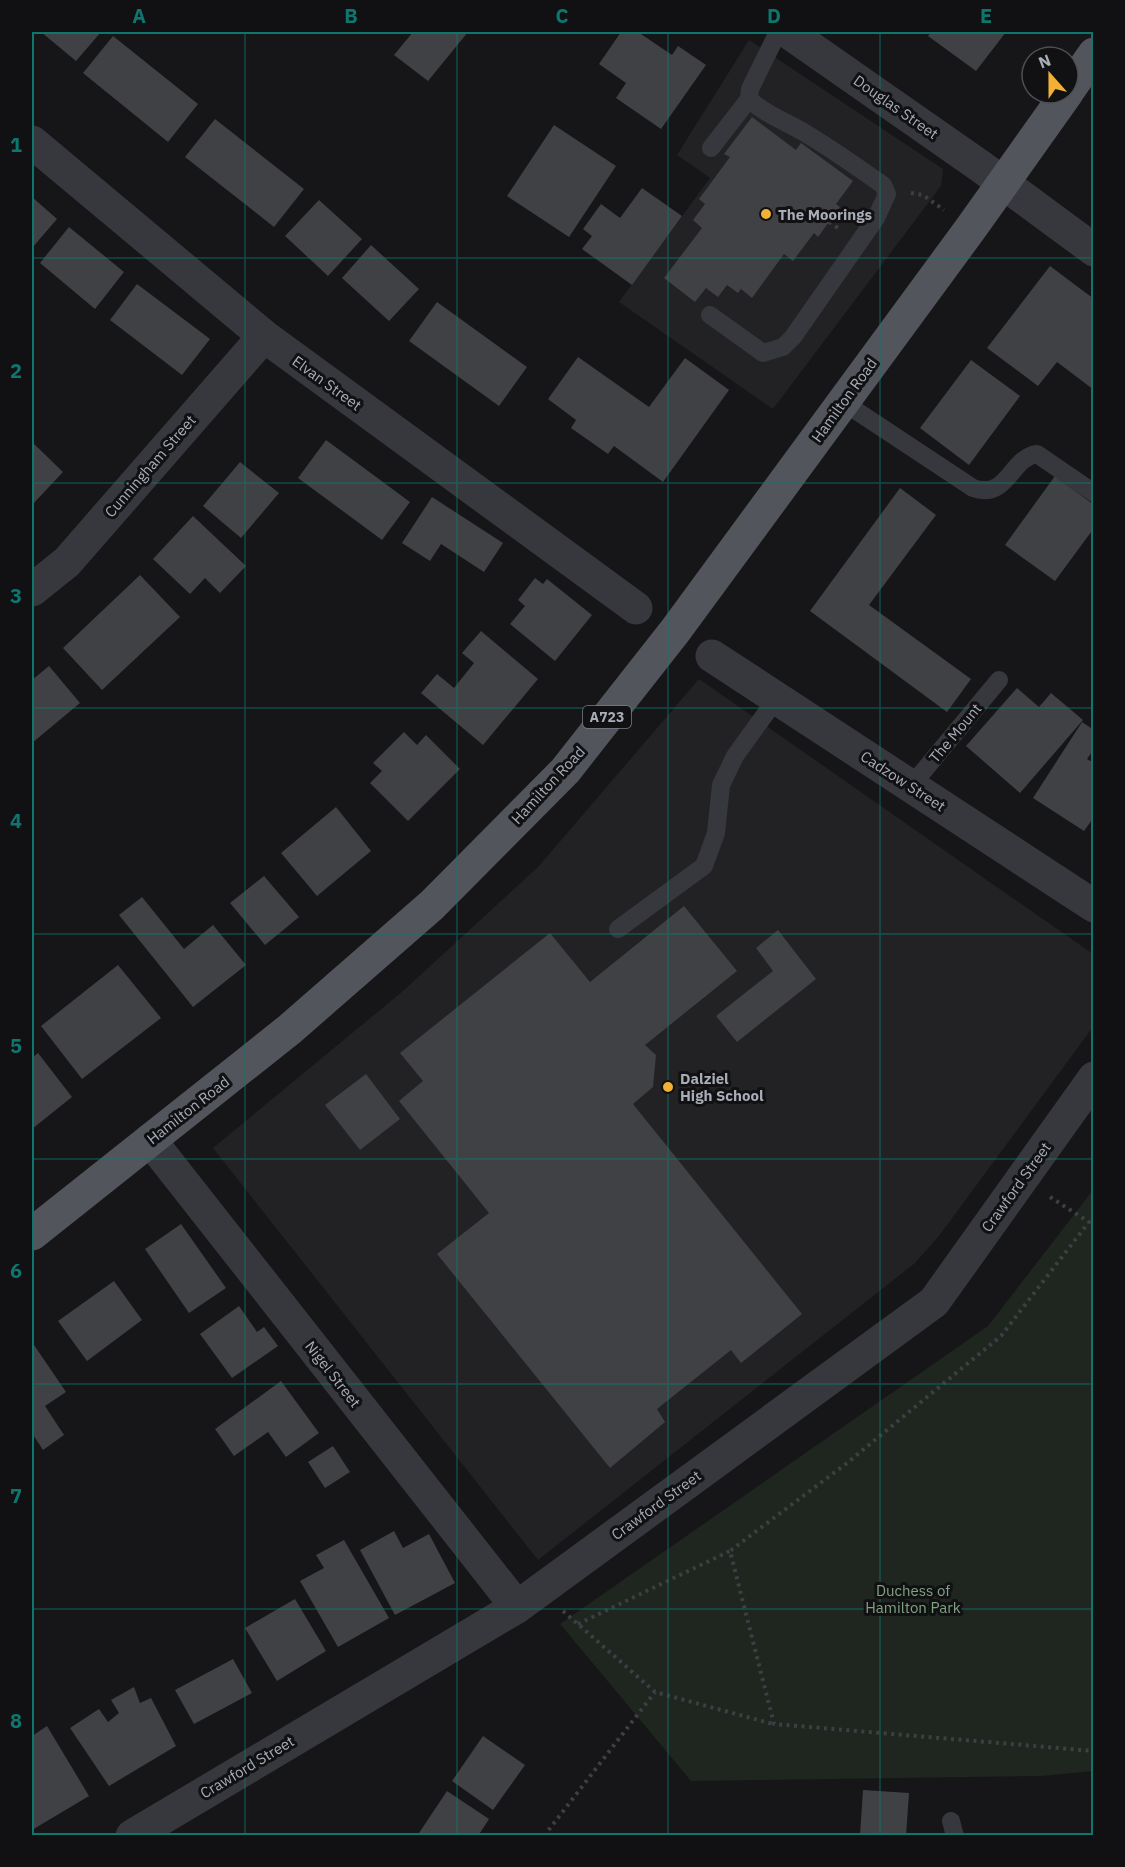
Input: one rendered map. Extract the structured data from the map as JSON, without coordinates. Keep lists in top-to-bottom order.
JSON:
{
  "streets": {
    "main road": ["Hamilton Road", "A723"],
    "street": [
      "Douglas Street",
      "Elvan Street",
      "Cunningham Street",
      "Cadzow Street",
      "Crawford Street",
      "Nigel Street"
    ],
    "lane": ["The Mount"]
  },
  "crossings": [
    ["Douglas Street", "Hamilton Road"],
    ["Elvan Street", "Cunningham Street"],
    ["Hamilton Road", "Nigel Street"],
    ["The Mount", "Cadzow Street"],
    ["Crawford Street", "Nigel Street"]
  ],
  "parks": ["Duchess of Hamilton Park"],
  "places": ["The Moorings", "Dalziel High School"],
  "north": "top",
  "grid": {
    "columns": [
      "A",
      "B",
      "C",
      "D",
      "E"
    ],
    "rows": [
      "1",
      "2",
      "3",
      "4",
      "5",
      "6",
      "7",
      "8"
    ]
  }
}
